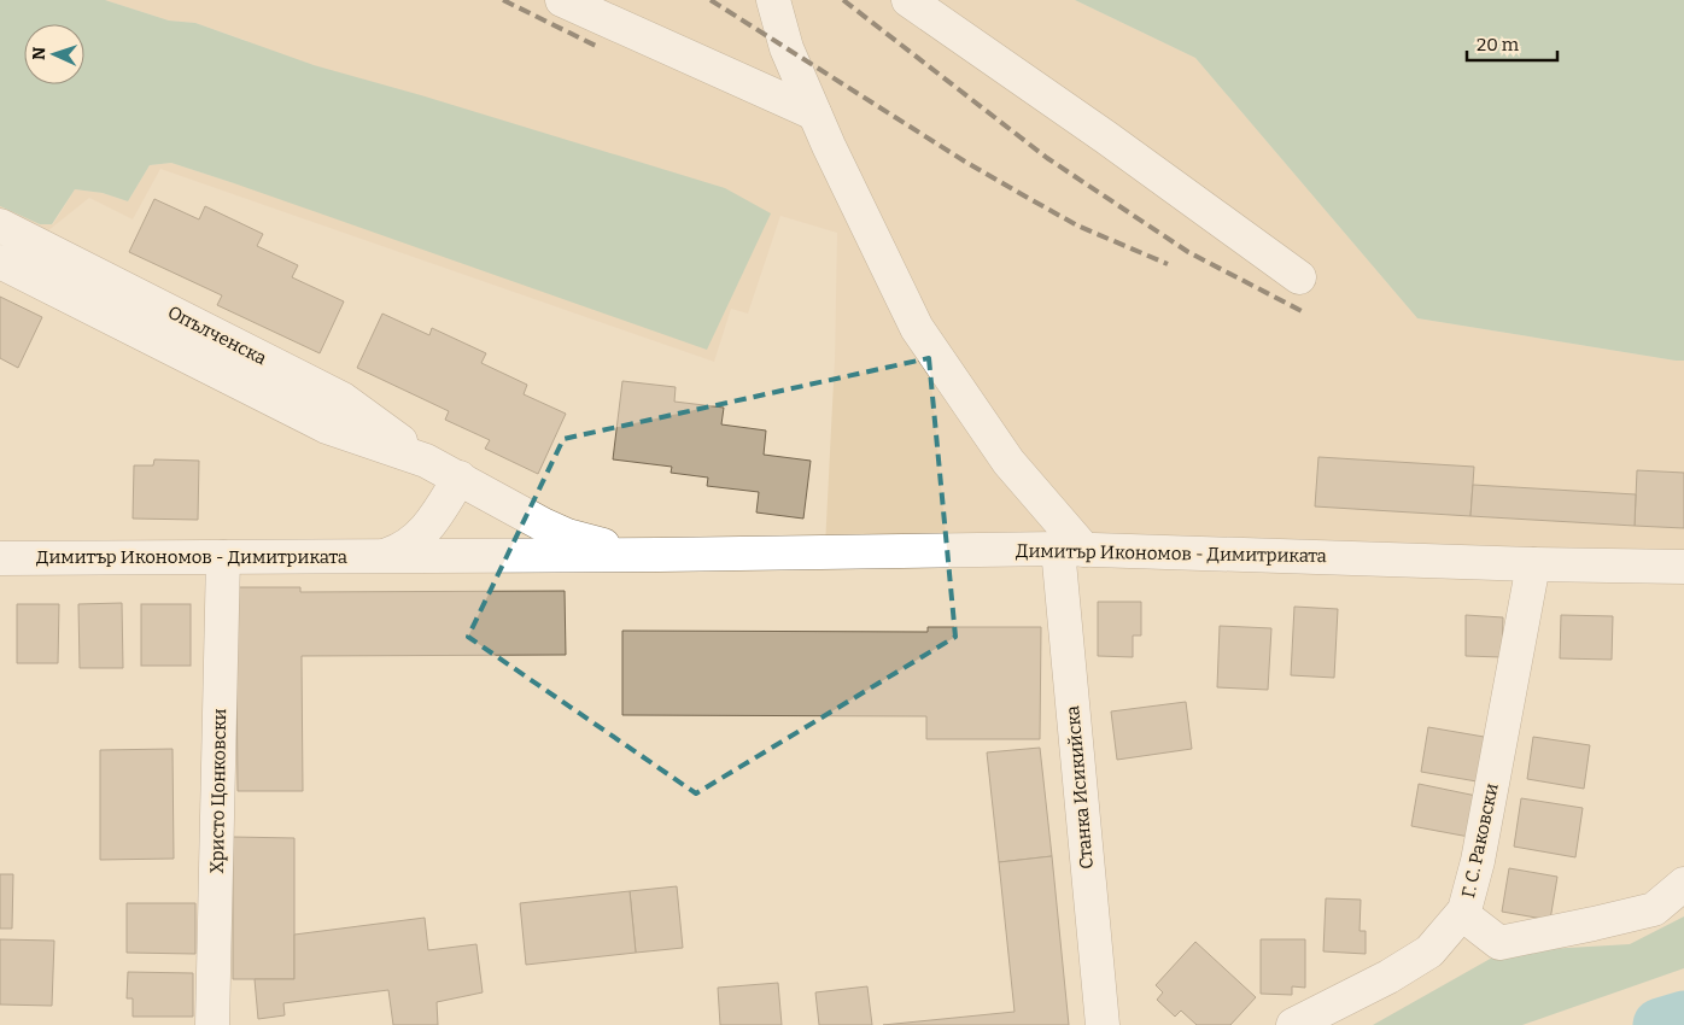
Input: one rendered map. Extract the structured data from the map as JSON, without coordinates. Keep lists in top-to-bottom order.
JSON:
{
  "streets": {
    "street": [
      "Опълченска",
      "Димитър Икономов - Димитриката",
      "Станка Исикийска",
      "Христо Цонковски",
      "Г. С. Раковски"
    ]
  },
  "crossings": [
    ["Опълченска", "Димитър Икономов - Димитриката"],
    ["Димитър Икономов - Димитриката", "Станка Исикийска"],
    ["Димитър Икономов - Димитриката", "Христо Цонковски"],
    ["Димитър Икономов - Димитриката", "Г. С. Раковски"]
  ],
  "scale_bar": "20 m",
  "north": "left"
}
